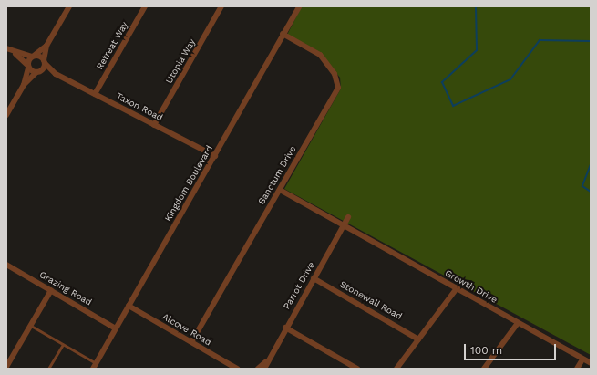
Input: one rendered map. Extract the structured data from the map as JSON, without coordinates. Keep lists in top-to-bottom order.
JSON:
{
  "streets": {
    "street": [
      "Retreat Way",
      "Utopia Way",
      "Taxon Road",
      "Sanctum Drive",
      "Kingdom Boulevard",
      "Parrot Drive",
      "Growth Drive",
      "Grazing Road",
      "Stonewall Road",
      "Alcove Road"
    ]
  },
  "crossings": [
    ["Retreat Way", "Taxon Road"],
    ["Utopia Way", "Taxon Road"],
    ["Taxon Road", "Kingdom Boulevard"],
    ["Sanctum Drive", "Kingdom Boulevard"],
    ["Sanctum Drive", "Growth Drive"],
    ["Sanctum Drive", "Alcove Road"],
    ["Kingdom Boulevard", "Grazing Road"],
    ["Kingdom Boulevard", "Alcove Road"],
    ["Parrot Drive", "Growth Drive"],
    ["Parrot Drive", "Stonewall Road"]
  ],
  "scale_bar": "100 m"
}
